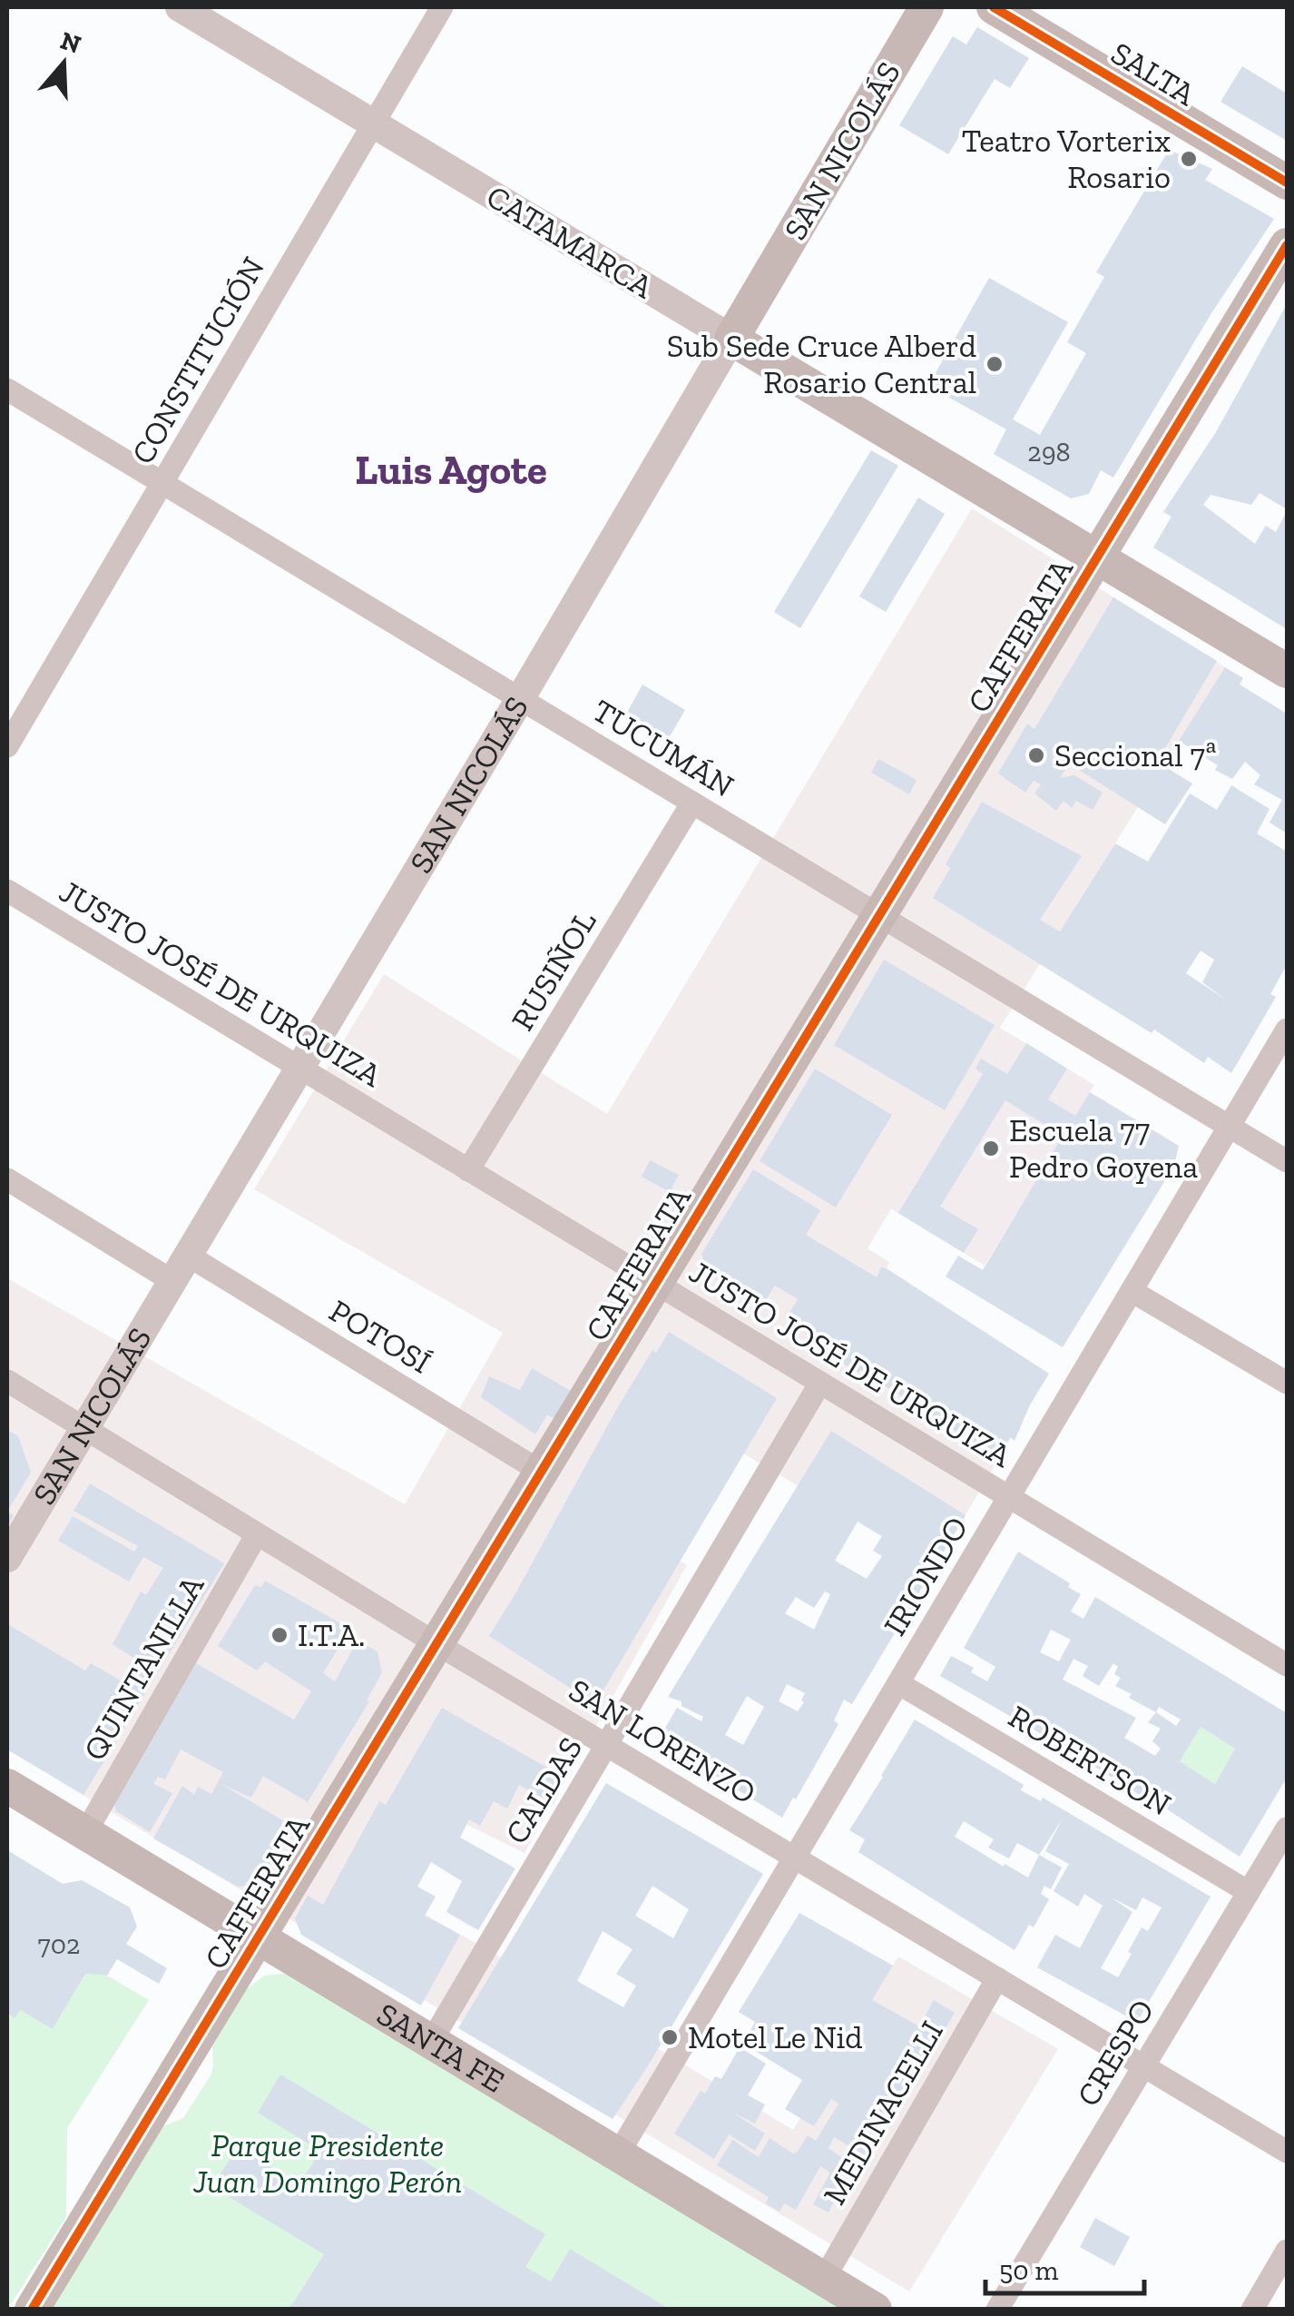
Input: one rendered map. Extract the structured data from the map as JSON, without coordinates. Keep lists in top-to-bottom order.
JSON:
{
  "streets": {
    "main road": [
      "SALTA",
      "SAN NICOLÁS",
      "CATAMARCA",
      "CAFFERATA",
      "SANTA FE"
    ],
    "street": [
      "CONSTITUCIÓN",
      "TUCUMÁN",
      "RUSIÑOL",
      "JUSTO JOSÉ DE URQUIZA",
      "POTOSÍ",
      "IRIONDO",
      "QUINTANILLA",
      "SAN LORENZO",
      "ROBERTSON",
      "CALDAS",
      "CRESPO",
      "MEDINACELLI"
    ]
  },
  "crossings": [
    ["SAN NICOLÁS", "CATAMARCA"],
    ["SAN NICOLÁS", "TUCUMÁN"],
    ["SAN NICOLÁS", "JUSTO JOSÉ DE URQUIZA"],
    ["SAN NICOLÁS", "POTOSÍ"],
    ["SAN NICOLÁS", "SAN LORENZO"],
    ["CATAMARCA", "CONSTITUCIÓN"],
    ["CATAMARCA", "CAFFERATA"],
    ["CONSTITUCIÓN", "TUCUMÁN"],
    ["CAFFERATA", "TUCUMÁN"],
    ["CAFFERATA", "JUSTO JOSÉ DE URQUIZA"],
    ["CAFFERATA", "POTOSÍ"],
    ["CAFFERATA", "SAN LORENZO"],
    ["CAFFERATA", "SANTA FE"],
    ["TUCUMÁN", "RUSIÑOL"],
    ["TUCUMÁN", "IRIONDO"],
    ["RUSIÑOL", "JUSTO JOSÉ DE URQUIZA"],
    ["JUSTO JOSÉ DE URQUIZA", "IRIONDO"],
    ["JUSTO JOSÉ DE URQUIZA", "CALDAS"],
    ["IRIONDO", "SAN LORENZO"],
    ["IRIONDO", "ROBERTSON"],
    ["IRIONDO", "SANTA FE"],
    ["QUINTANILLA", "SAN LORENZO"],
    ["QUINTANILLA", "SANTA FE"],
    ["SAN LORENZO", "CALDAS"],
    ["SAN LORENZO", "CRESPO"],
    ["SAN LORENZO", "MEDINACELLI"],
    ["ROBERTSON", "CRESPO"],
    ["CALDAS", "SANTA FE"],
    ["SANTA FE", "MEDINACELLI"]
  ],
  "districts": ["Luis Agote"],
  "parks": ["Parque Presidente Juan Domingo Perón"],
  "places": [
    "Teatro Vorterix Rosario",
    "Sub Sede Cruce Alberd Rosario Central",
    "Seccional 7ª",
    "Escuela 77 Pedro Goyena",
    "I.T.A.",
    "Motel Le Nid"
  ],
  "house_numbers": ["298", "702"],
  "scale_bar": "50 m",
  "north": "top"
}
